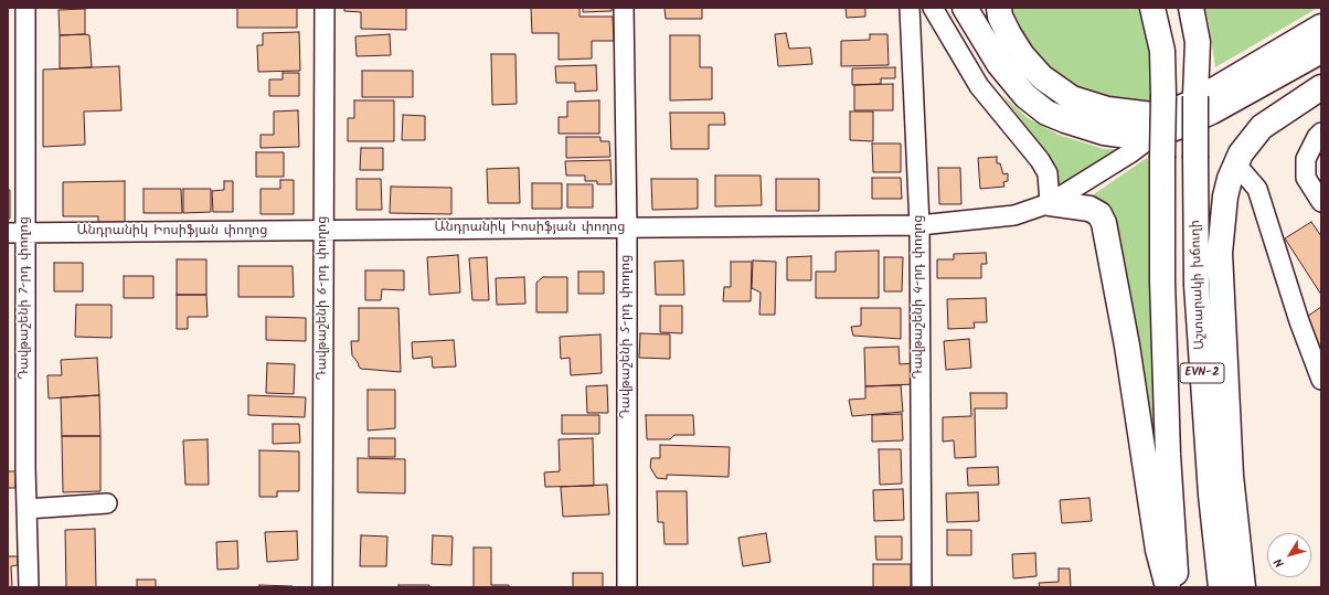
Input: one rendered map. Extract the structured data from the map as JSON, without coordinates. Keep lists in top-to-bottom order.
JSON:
{
  "streets": {
    "main road": ["Աշտարակի խճուղի", "EVN-2"],
    "street": [
      "Անդրանիկ Իոսիֆյան փողոց",
      "Դավթաշենի 4-րդ փողոց",
      "Դավթաշենի 7-րդ փողոց",
      "Դավթաշենի 6-րդ փողոց",
      "Դավթաշենի 5-րդ փողոց"
    ]
  },
  "crossings": [
    ["Անդրանիկ Իոսիֆյան փողոց", "Աշտարակի խճուղի"],
    ["Անդրանիկ Իոսիֆյան փողոց", "Դավթաշենի 4-րդ փողոց"],
    ["Անդրանիկ Իոսիֆյան փողոց", "Դավթաշենի 7-րդ փողոց"],
    ["Անդրանիկ Իոսիֆյան փողոց", "Դավթաշենի 6-րդ փողոց"],
    ["Անդրանիկ Իոսիֆյան փողոց", "Դավթաշենի 5-րդ փողոց"],
    ["Անդրանիկ Իոսիֆյան փողոց", "EVN-2"]
  ],
  "north": "bottom left"
}
